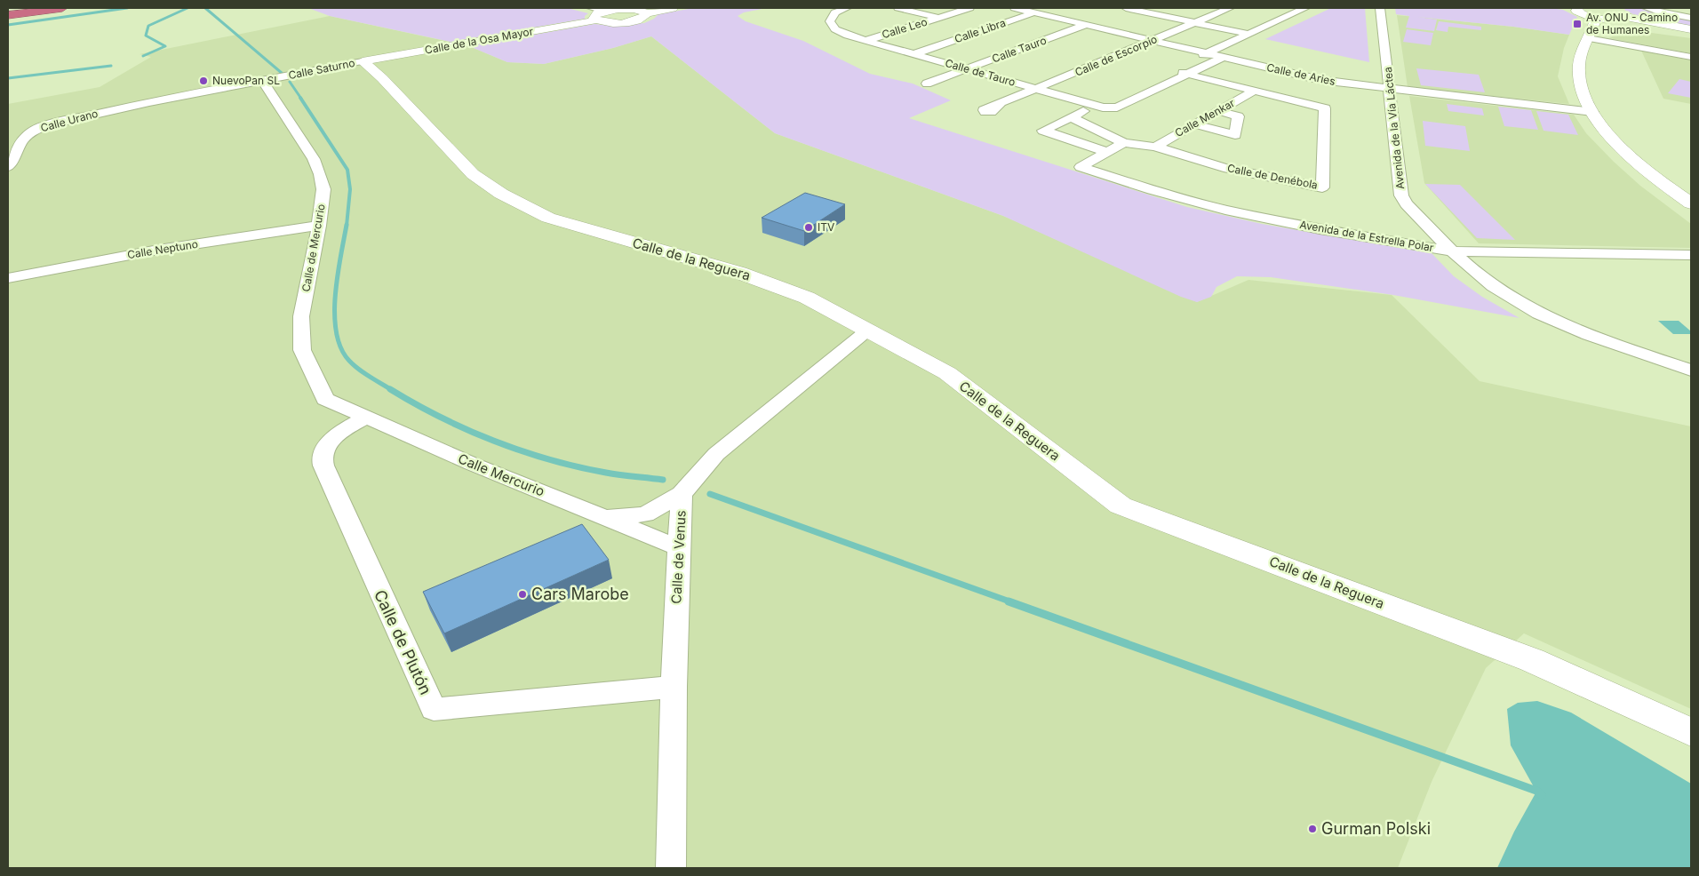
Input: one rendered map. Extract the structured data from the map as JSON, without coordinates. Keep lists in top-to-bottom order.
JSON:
{
  "streets": {
    "street": [
      "Calle Leo",
      "Calle Libra",
      "Calle de la Osa Mayor",
      "Calle Tauro",
      "Calle de Escorpio",
      "Calle Saturno",
      "Calle de Tauro",
      "Calle de Aries",
      "Calle Menkar",
      "Calle Urano",
      "Avenida de la Vía Láctea",
      "Calle de Denébola",
      "Avenida de la Estrella Polar",
      "Calle de Mercurio",
      "Calle Neptuno",
      "Calle de la Reguera",
      "Calle Mercurio",
      "Calle de Venus",
      "Calle de Plutón"
    ]
  },
  "crossings": [
    ["Calle Leo", "Calle de Tauro"],
    ["Calle Libra", "Calle de Tauro"],
    ["Calle Libra", "Calle de Aries"],
    ["Calle de la Osa Mayor", "Calle Saturno"],
    ["Calle de la Osa Mayor", "Calle de la Reguera"],
    ["Calle Tauro", "Calle de Tauro"],
    ["Calle Tauro", "Calle de Aries"],
    ["Calle de Escorpio", "Calle de Tauro"],
    ["Calle de Escorpio", "Calle de Aries"],
    ["Calle Saturno", "Calle Urano"],
    ["Calle Saturno", "Calle de Mercurio"],
    ["Calle Saturno", "Calle de la Reguera"],
    ["Calle de Tauro", "Calle de Aries"],
    ["Calle de Tauro", "Calle de Denébola"],
    ["Calle de Aries", "Avenida de la Vía Láctea"],
    ["Calle Menkar", "Calle de Denébola"],
    ["Avenida de la Vía Láctea", "Avenida de la Estrella Polar"],
    ["Calle de Denébola", "Avenida de la Estrella Polar"],
    ["Calle de Mercurio", "Calle Neptuno"],
    ["Calle de Mercurio", "Calle Mercurio"],
    ["Calle de la Reguera", "Calle de Venus"],
    ["Calle Mercurio", "Calle de Venus"],
    ["Calle Mercurio", "Calle de Plutón"],
    ["Calle de Venus", "Calle de Plutón"]
  ],
  "places": {
    "transit": ["Av. ONU - Camino de Humanes"],
    "other": [
      "NuevoPan SL",
      "ITV",
      "Cars Marobe",
      "Gurman Polski"
    ]
  }
}
